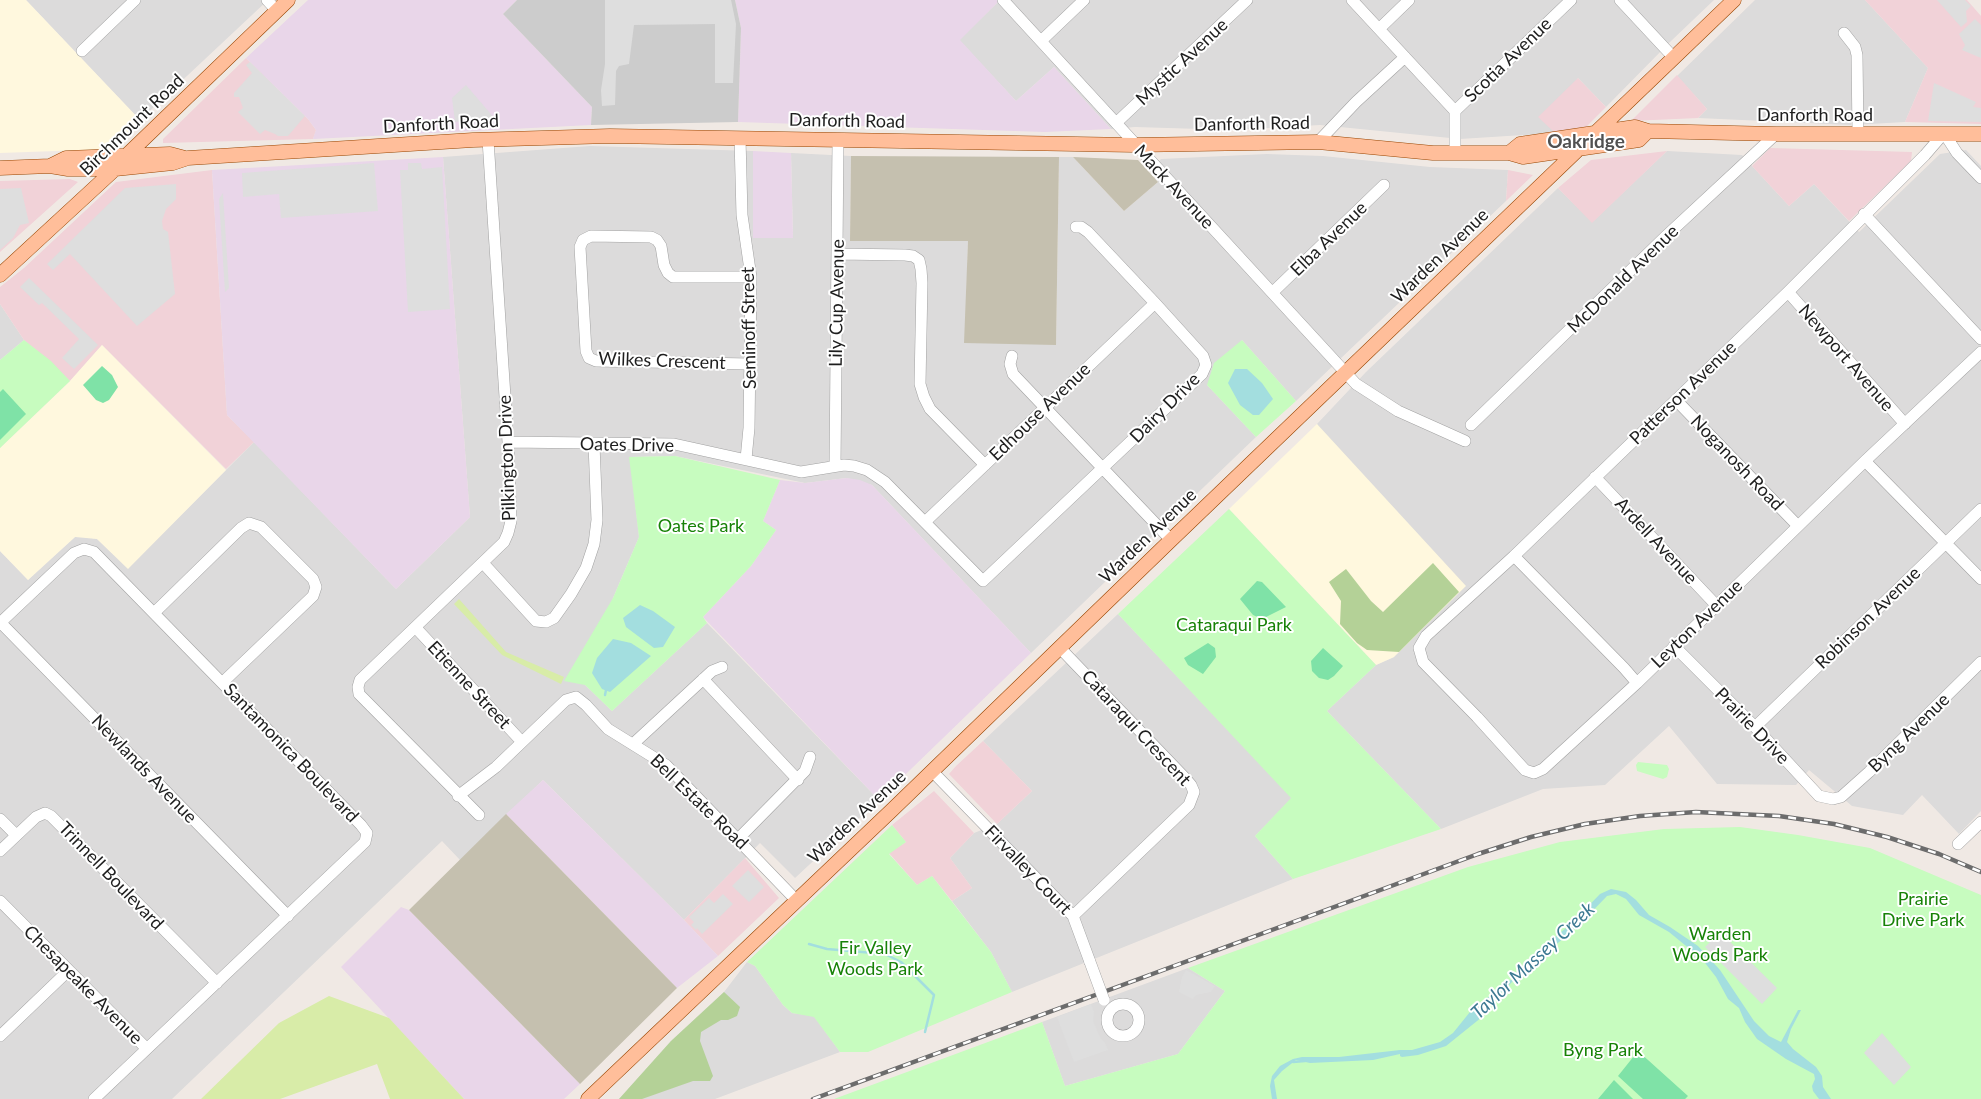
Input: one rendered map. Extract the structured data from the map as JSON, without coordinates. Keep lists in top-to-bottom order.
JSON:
{
  "streets": {
    "main road": ["Danforth Road", "Birchmount Road", "Warden Avenue"],
    "street": [
      "Scotia Avenue",
      "Mystic Avenue",
      "Mack Avenue",
      "Elba Avenue",
      "McDonald Avenue",
      "Lily Cup Avenue",
      "Seminoff Street",
      "Newport Avenue",
      "Wilkes Crescent",
      "Patterson Avenue",
      "Dairy Drive",
      "Edhouse Avenue",
      "Oates Drive",
      "Pilkington Drive",
      "Noganosh Road",
      "Ardell Avenue",
      "Robinson Avenue",
      "Leyton Avenue",
      "Etienne Street",
      "Prairie Drive",
      "Cataraqui Crescent",
      "Byng Avenue",
      "Santamonica Boulevard",
      "Newlands Avenue",
      "Bell Estate Road",
      "Firvalley Court",
      "Trinnell Boulevard",
      "Chesapeake Avenue"
    ]
  },
  "crossings": [
    ["Scotia Avenue", "Danforth Road"],
    ["Mystic Avenue", "Mack Avenue"],
    ["Danforth Road", "Birchmount Road"],
    ["Danforth Road", "Mack Avenue"],
    ["Danforth Road", "Warden Avenue"],
    ["Danforth Road", "McDonald Avenue"],
    ["Danforth Road", "Lily Cup Avenue"],
    ["Danforth Road", "Seminoff Street"],
    ["Danforth Road", "Patterson Avenue"],
    ["Danforth Road", "Pilkington Drive"],
    ["Mack Avenue", "Elba Avenue"],
    ["Mack Avenue", "Warden Avenue"],
    ["Warden Avenue", "Cataraqui Crescent"],
    ["Warden Avenue", "Bell Estate Road"],
    ["Warden Avenue", "Firvalley Court"],
    ["Lily Cup Avenue", "Oates Drive"],
    ["Seminoff Street", "Wilkes Crescent"],
    ["Seminoff Street", "Oates Drive"],
    ["Newport Avenue", "Patterson Avenue"],
    ["Newport Avenue", "Leyton Avenue"],
    ["Patterson Avenue", "Noganosh Road"],
    ["Patterson Avenue", "Ardell Avenue"],
    ["Patterson Avenue", "Leyton Avenue"],
    ["Dairy Drive", "Edhouse Avenue"],
    ["Oates Drive", "Pilkington Drive"],
    ["Pilkington Drive", "Etienne Street"],
    ["Pilkington Drive", "Bell Estate Road"],
    ["Noganosh Road", "Leyton Avenue"],
    ["Ardell Avenue", "Leyton Avenue"],
    ["Robinson Avenue", "Prairie Drive"],
    ["Leyton Avenue", "Prairie Drive"],
    ["Etienne Street", "Bell Estate Road"],
    ["Prairie Drive", "Byng Avenue"],
    ["Cataraqui Crescent", "Firvalley Court"],
    ["Santamonica Boulevard", "Newlands Avenue"],
    ["Santamonica Boulevard", "Trinnell Boulevard"],
    ["Santamonica Boulevard", "Chesapeake Avenue"]
  ],
  "districts": ["Oakridge"],
  "water": ["Taylor Massey Creek"],
  "parks": [
    "Oates Park",
    "Cataraqui Park",
    "Prairie Drive Park",
    "Warden Woods Park",
    "Fir Valley Woods Park",
    "Byng Park"
  ]
}
